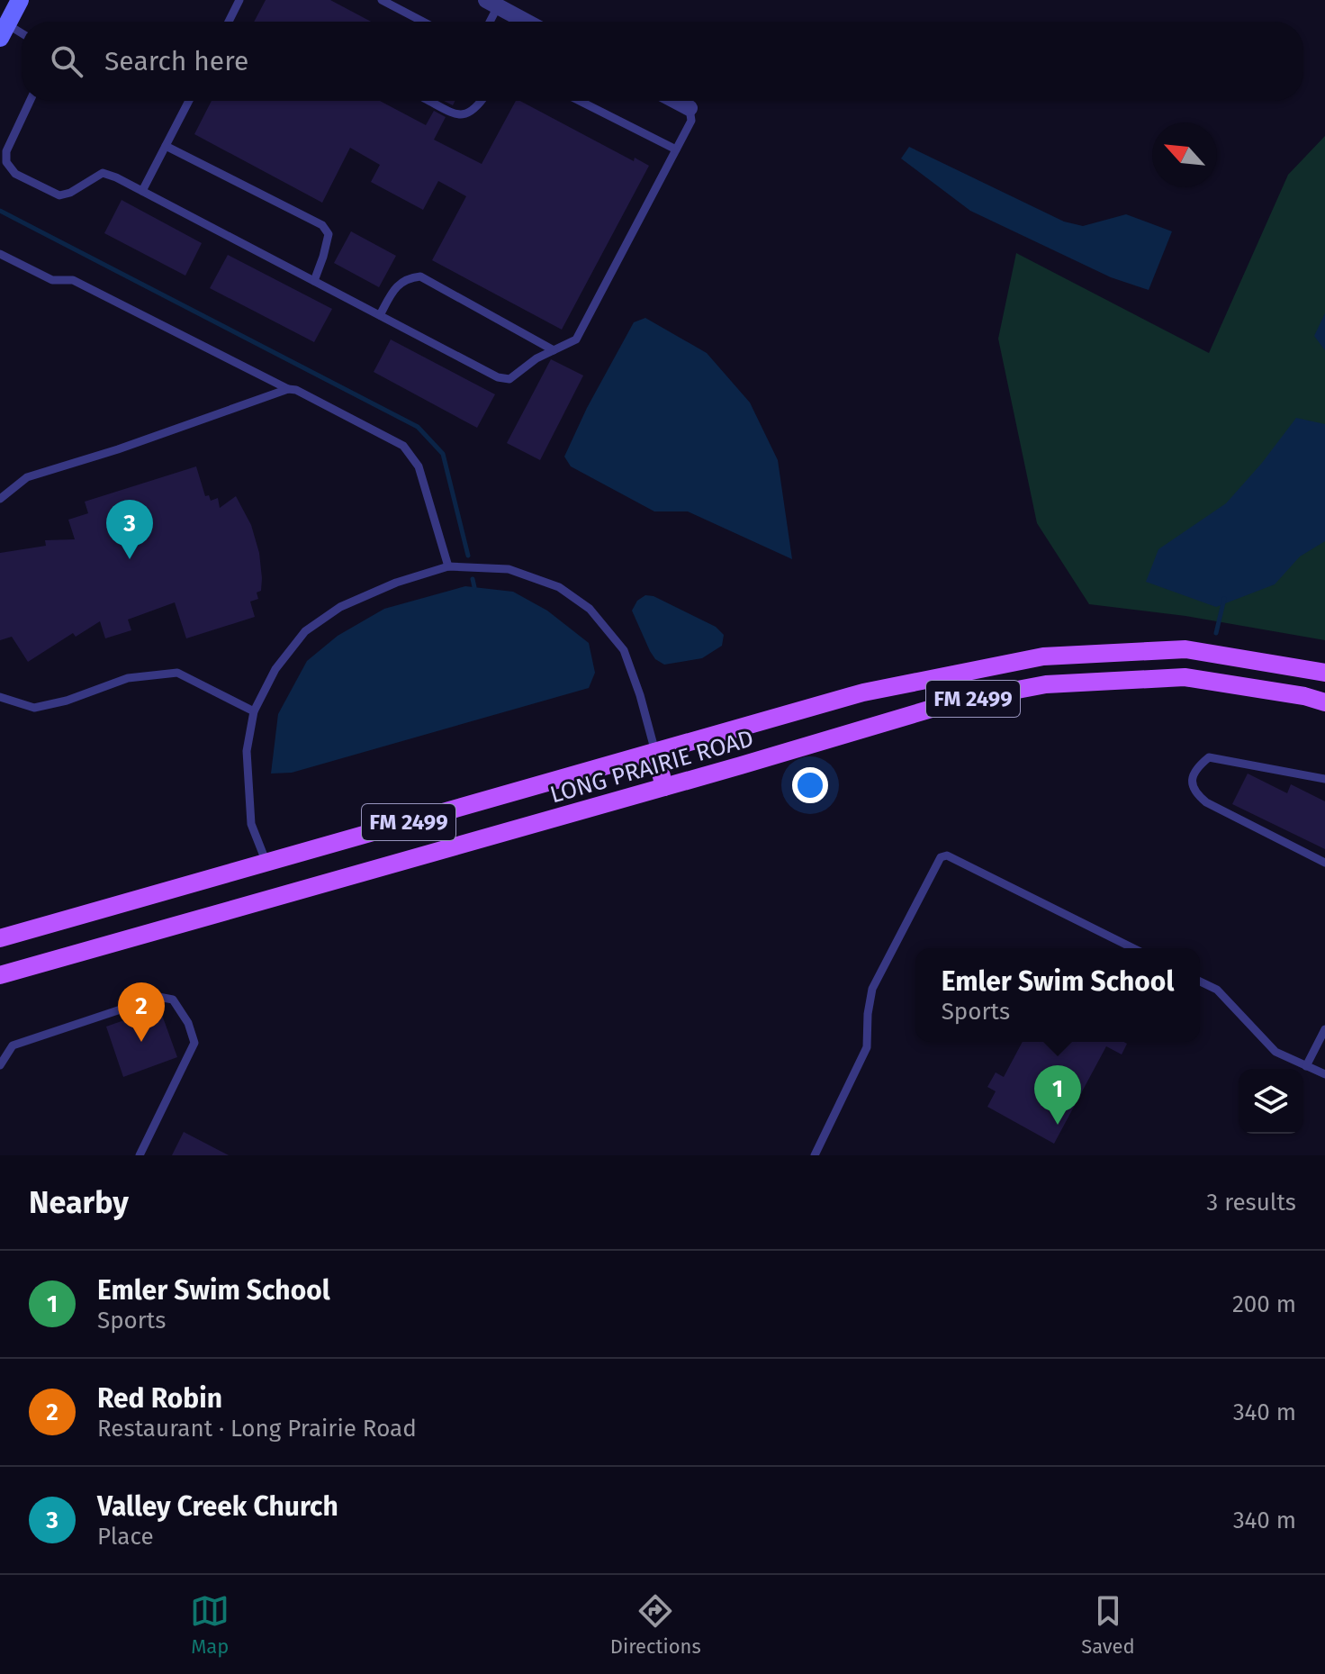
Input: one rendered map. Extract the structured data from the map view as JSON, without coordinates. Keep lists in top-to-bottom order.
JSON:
{
  "streets": {
    "main road": ["FM 2499", "LONG PRAIRIE ROAD"]
  },
  "north": "top left",
  "page": {
    "search": "Search here",
    "pins": ["3", "2", "1"],
    "popup": ["Emler Swim School", "Sports"],
    "heading": ["Nearby", "3 results"],
    "list": [
      {
        "mark": "1",
        "name": "Emler Swim School",
        "note": "Sports",
        "value": "200 m"
      },
      {
        "mark": "2",
        "name": "Red Robin",
        "note": "Restaurant · Long Prairie Road",
        "value": "340 m"
      },
      {
        "mark": "3",
        "name": "Valley Creek Church",
        "note": "Place",
        "value": "340 m"
      }
    ],
    "nav": ["Map", "Directions", "Saved"]
  }
}
